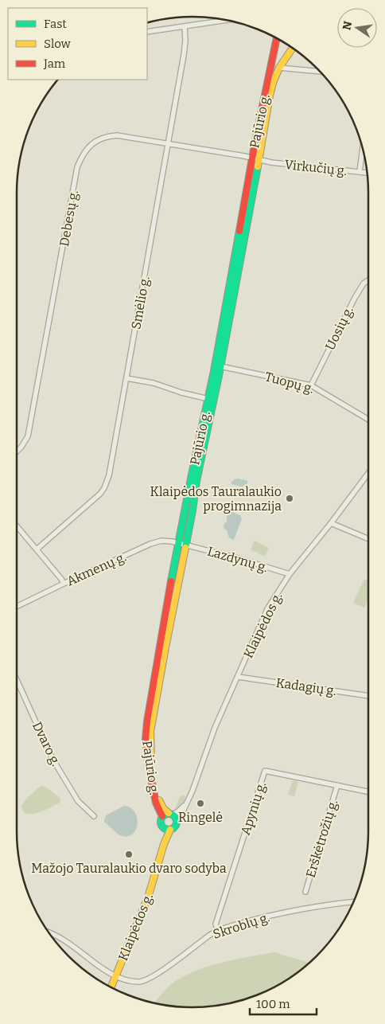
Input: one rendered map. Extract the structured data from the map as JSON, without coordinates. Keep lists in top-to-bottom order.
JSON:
{
  "streets": {
    "main road": ["Pajūrio g.", "Klaipėdos g."],
    "street": [
      "Virkučių g.",
      "Debesų g.",
      "Smėlio g.",
      "Uosių g.",
      "Tuopų g.",
      "Lazdynų g.",
      "Akmenų g.",
      "Kadagių g.",
      "Dvaro g.",
      "Apynių g.",
      "Erškėtrožių g.",
      "Skroblų g."
    ]
  },
  "crossings": [
    ["Pajūrio g.", "Virkučių g."],
    ["Pajūrio g.", "Debesų g."],
    ["Pajūrio g.", "Tuopų g."],
    ["Pajūrio g.", "Lazdynų g."],
    ["Pajūrio g.", "Akmenų g."],
    ["Pajūrio g.", "Klaipėdos g."],
    ["Virkučių g.", "Debesų g."],
    ["Debesų g.", "Smėlio g."],
    ["Uosių g.", "Tuopų g."],
    ["Lazdynų g.", "Akmenų g."],
    ["Lazdynų g.", "Klaipėdos g."],
    ["Klaipėdos g.", "Kadagių g."],
    ["Klaipėdos g.", "Skroblų g."],
    ["Apynių g.", "Erškėtrožių g."],
    ["Apynių g.", "Skroblų g."]
  ],
  "places": ["Klaipėdos Tauralaukio progimnazija", "Ringelė", "Mažojo Tauralaukio dvaro sodyba"],
  "legend": ["Fast", "Slow", "Jam"],
  "scale_bar": "100 m",
  "north": "left"
}
